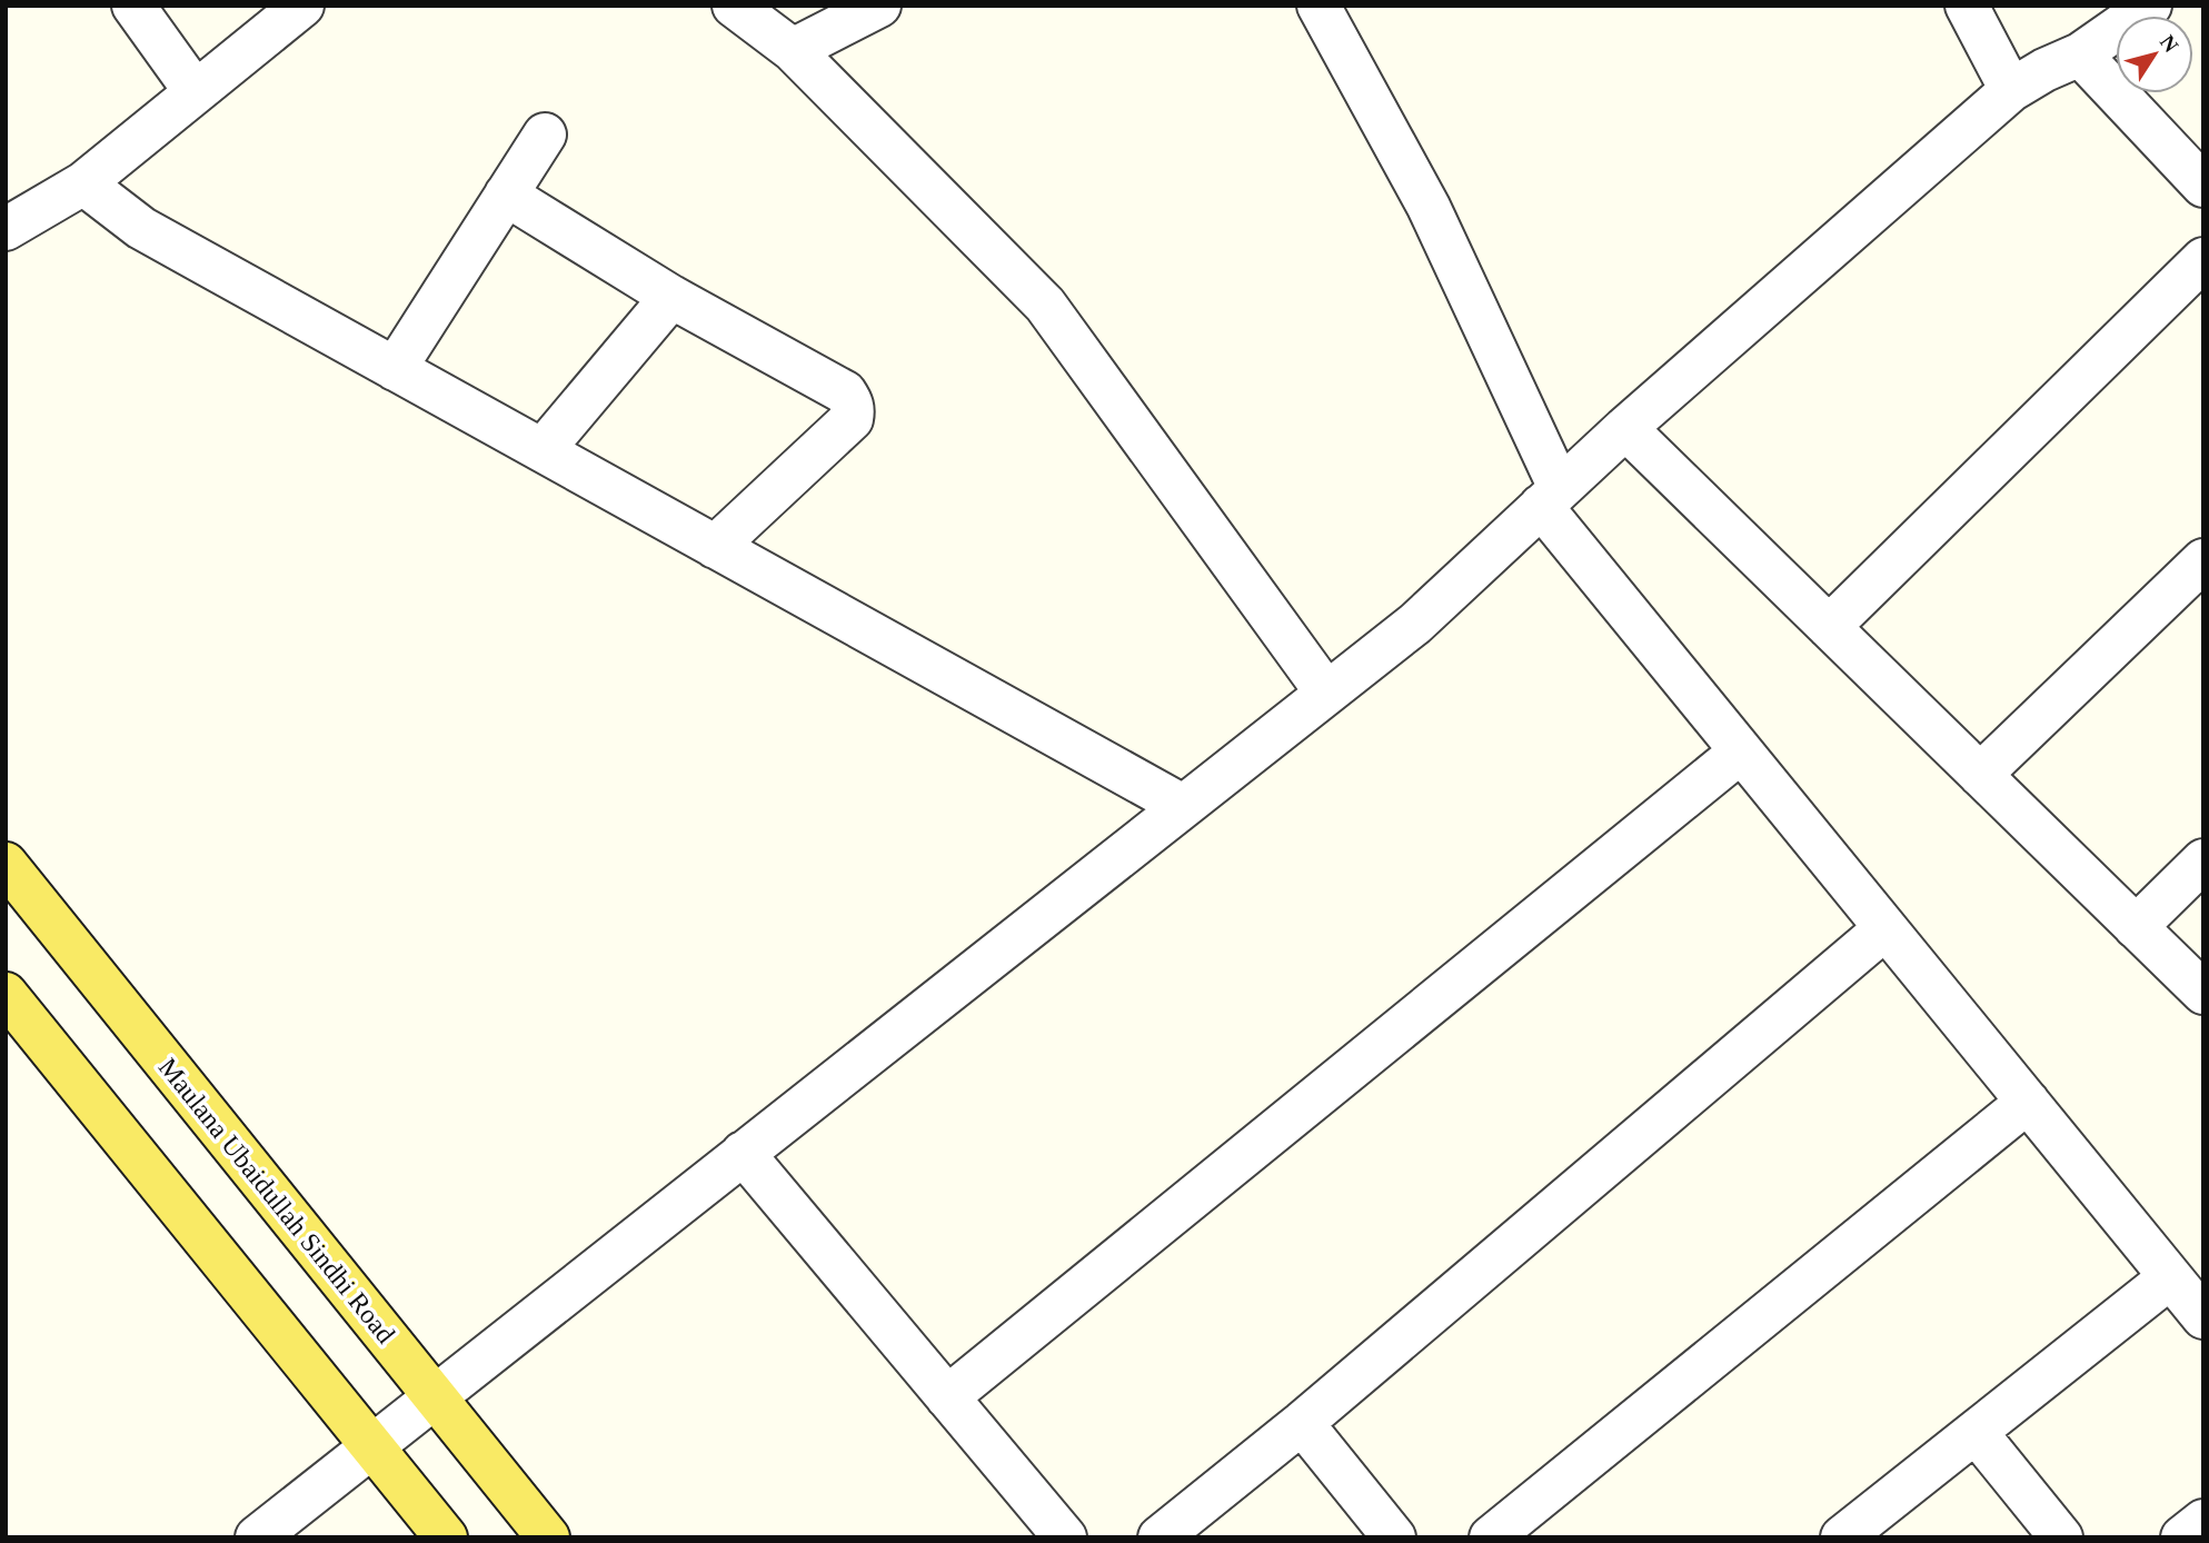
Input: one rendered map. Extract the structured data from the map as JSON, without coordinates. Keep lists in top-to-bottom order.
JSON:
{
  "streets": {
    "main road": ["Maulana Ubaidullah Sindhi Road"]
  },
  "north": "top right"
}
